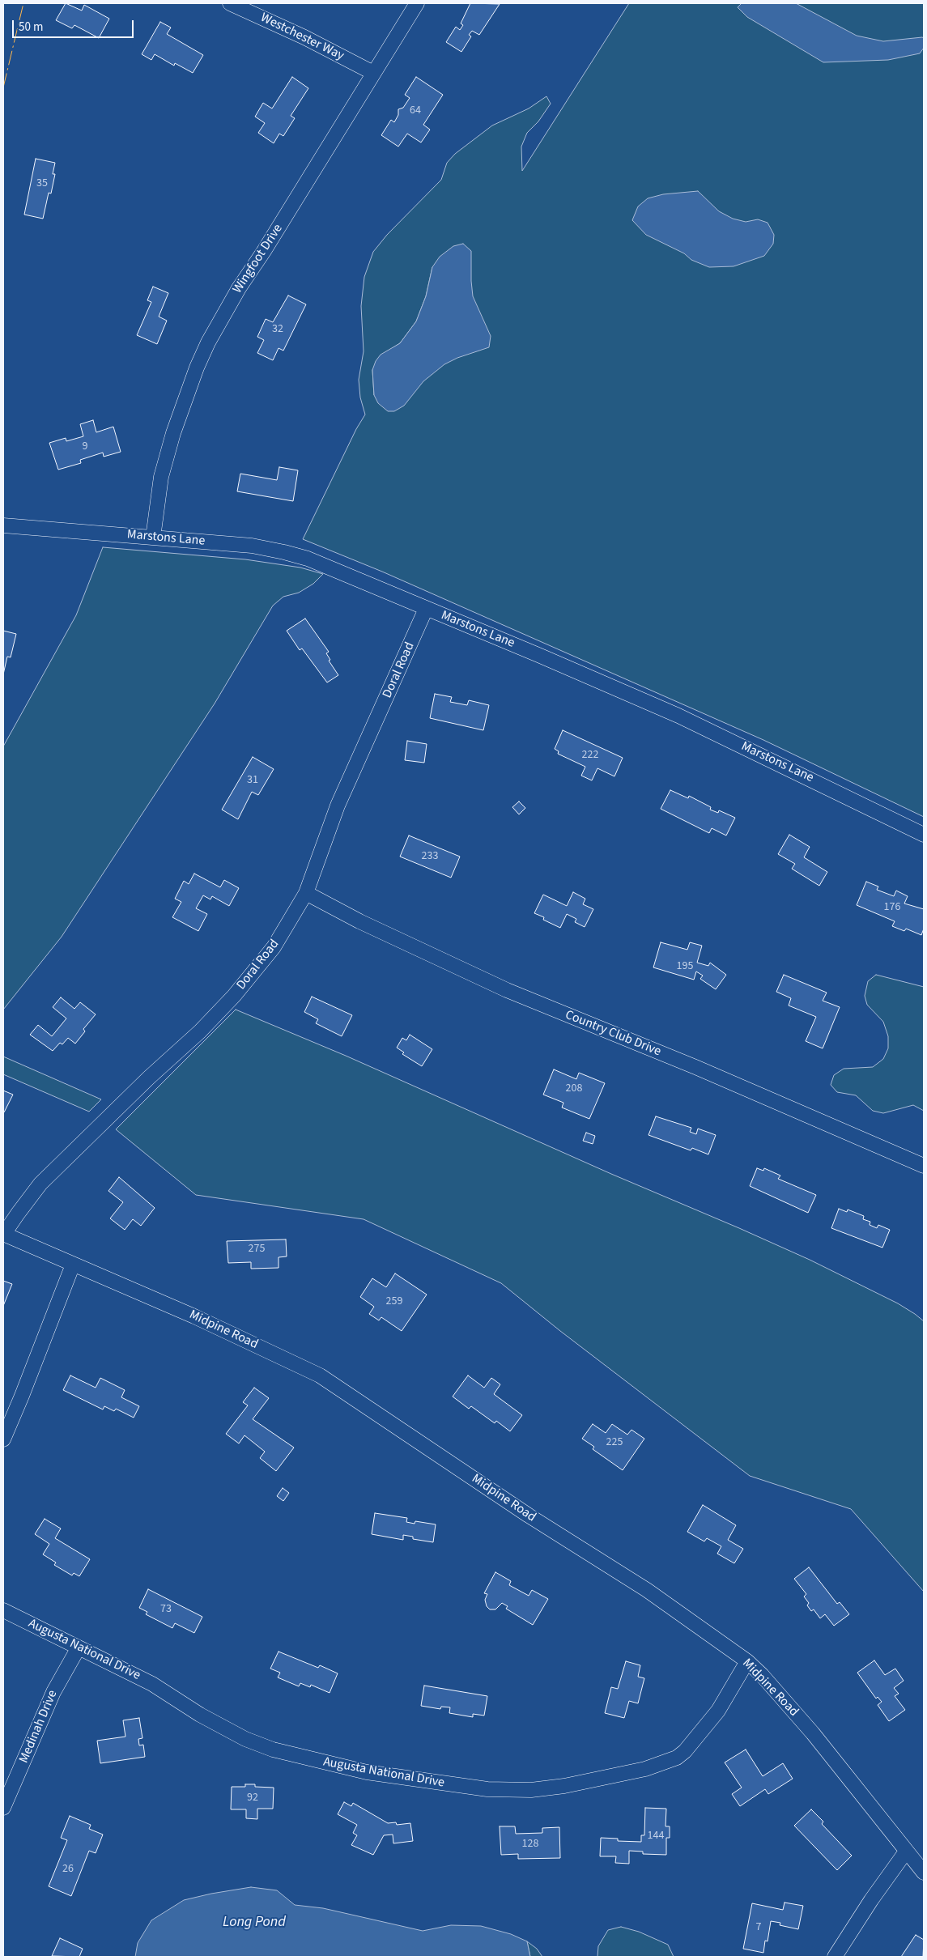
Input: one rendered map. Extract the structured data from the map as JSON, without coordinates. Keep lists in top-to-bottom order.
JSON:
{
  "streets": {
    "street": [
      "Westchester Way",
      "Wingfoot Drive",
      "Marstons Lane",
      "Doral Road",
      "Country Club Drive",
      "Midpine Road",
      "Augusta National Drive",
      "Medinah Drive"
    ]
  },
  "crossings": [
    ["Westchester Way", "Wingfoot Drive"],
    ["Wingfoot Drive", "Marstons Lane"],
    ["Marstons Lane", "Doral Road"],
    ["Doral Road", "Country Club Drive"],
    ["Doral Road", "Midpine Road"],
    ["Midpine Road", "Augusta National Drive"],
    ["Augusta National Drive", "Medinah Drive"]
  ],
  "water": ["Long Pond"],
  "house_numbers": [
    "64",
    "35",
    "32",
    "9",
    "222",
    "31",
    "233",
    "176",
    "195",
    "208",
    "275",
    "259",
    "225",
    "73",
    "92",
    "144",
    "128",
    "26",
    "7"
  ],
  "scale_bar": "50 m"
}
